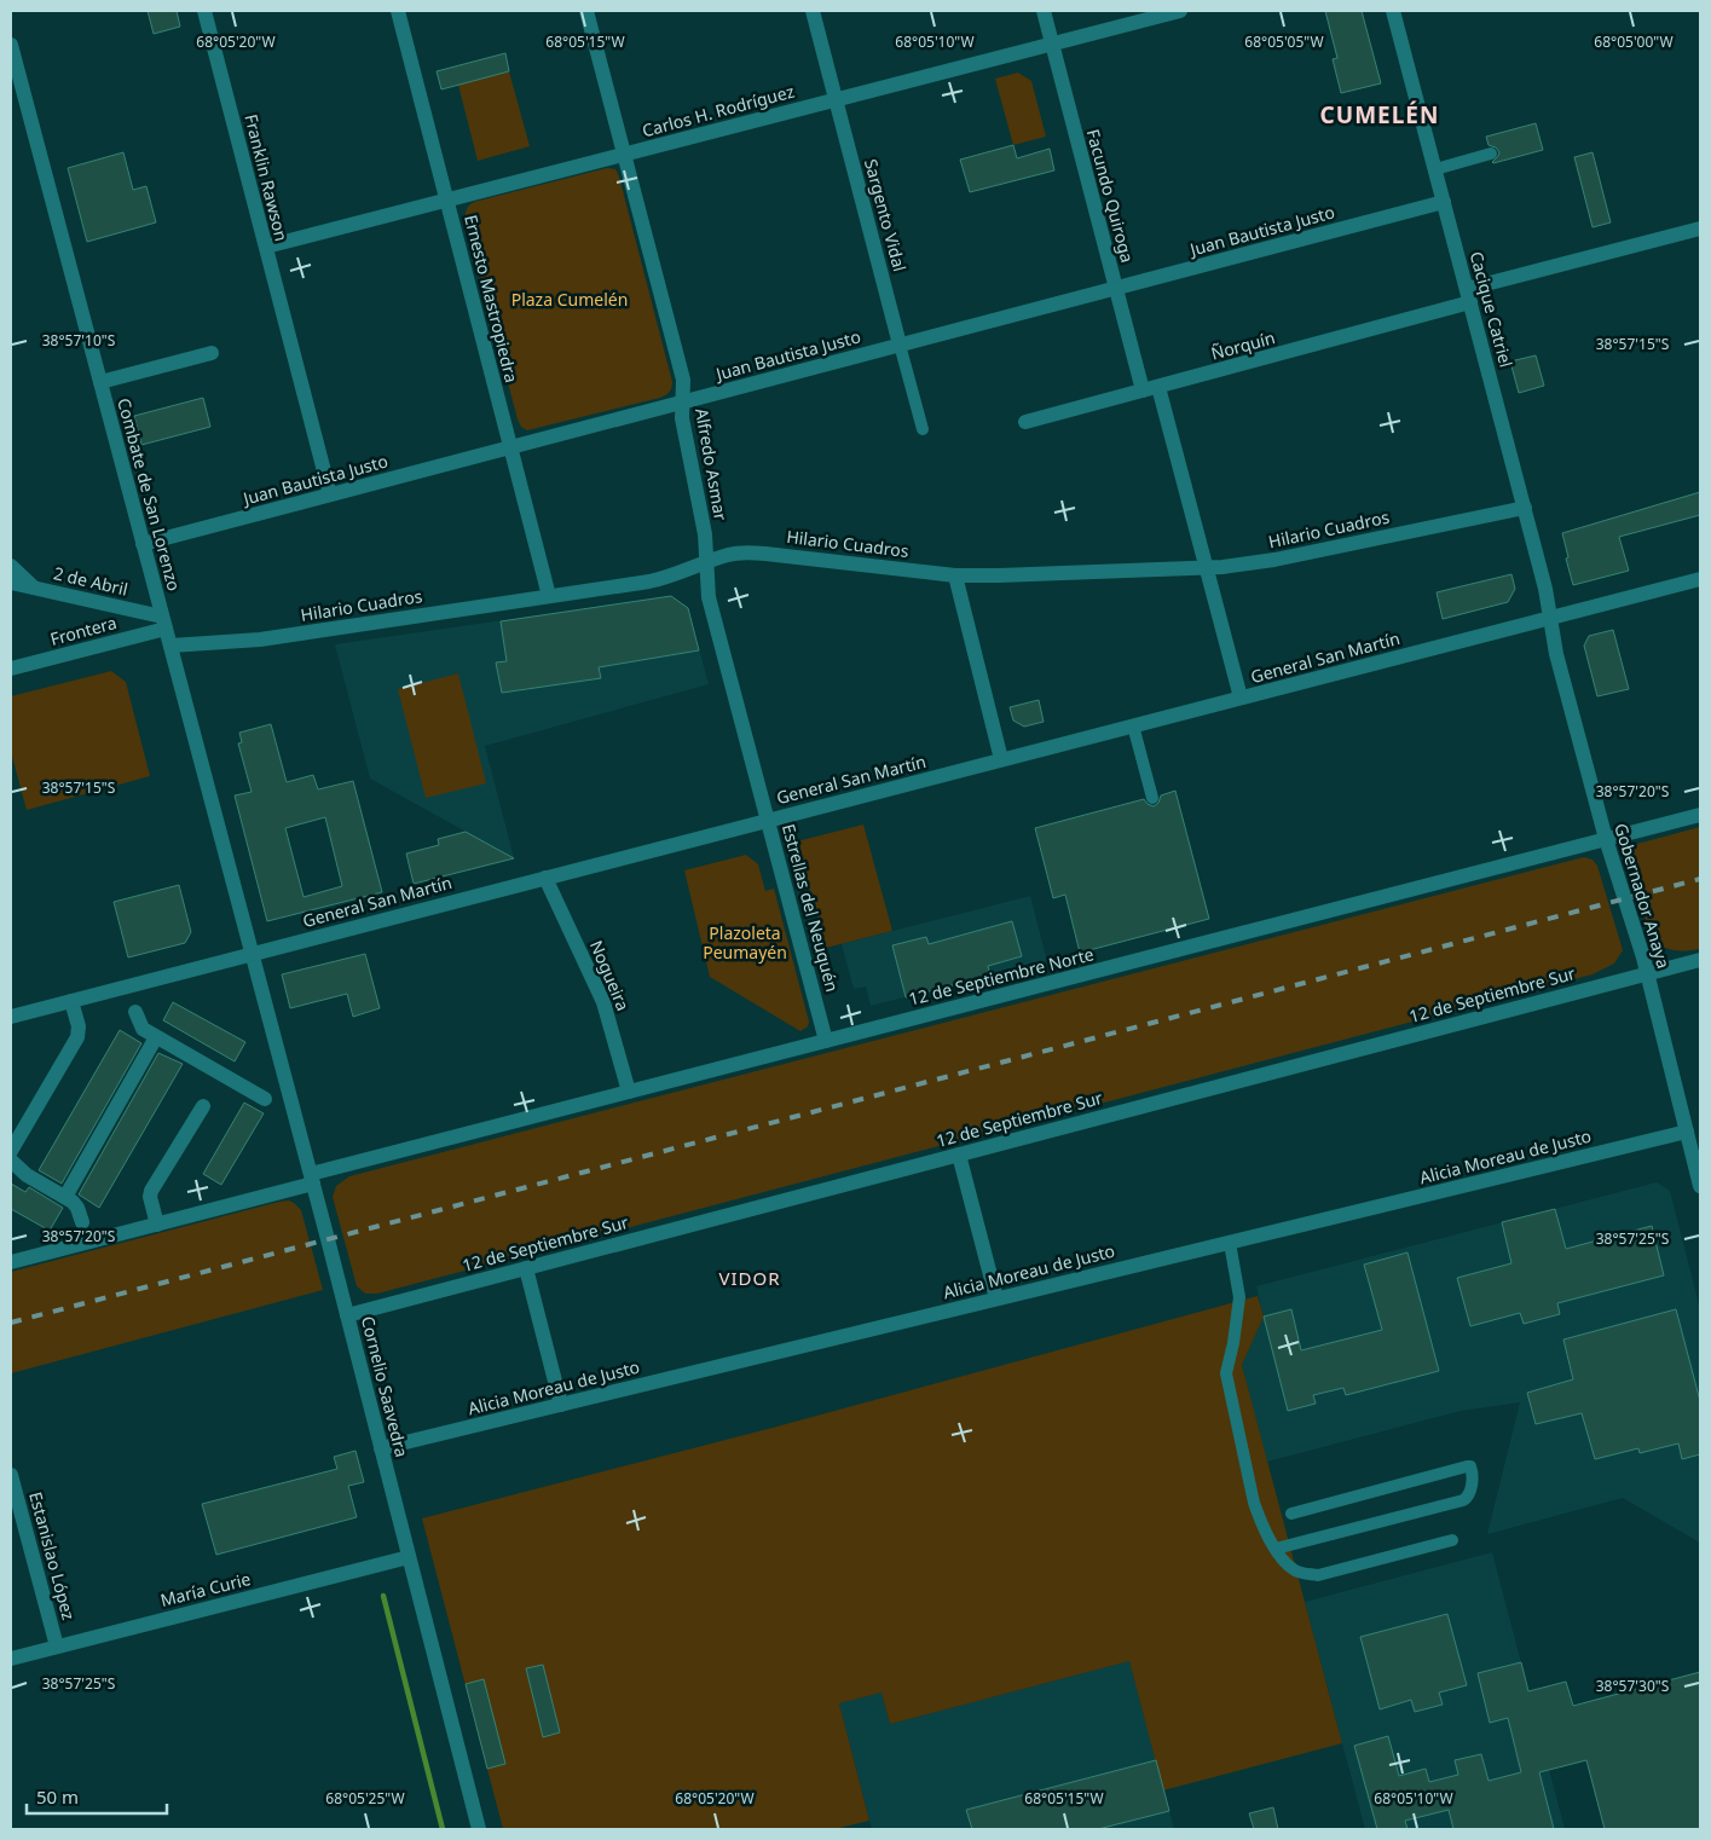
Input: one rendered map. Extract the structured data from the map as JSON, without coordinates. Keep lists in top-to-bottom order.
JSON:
{
  "streets": {
    "street": [
      "Carlos H. Rodríguez",
      "Franklin Rawson",
      "Facundo Quiroga",
      "Sargento Vidal",
      "Juan Bautista Justo",
      "Ernesto Mastropiedra",
      "Cacique Catriel",
      "Ñorquín",
      "Alfredo Asmar",
      "Combate de San Lorenzo",
      "Hilario Cuadros",
      "2 de Abril",
      "Frontera",
      "General San Martín",
      "Gobernador Anaya",
      "Estrellas del Neuquén",
      "Nogueira",
      "12 de Septiembre Norte",
      "12 de Septiembre Sur",
      "Alicia Moreau de Justo",
      "Cornelio Saavedra",
      "Estanislao López",
      "María Curie"
    ]
  },
  "crossings": [
    ["Carlos H. Rodríguez", "Franklin Rawson"],
    ["Carlos H. Rodríguez", "Facundo Quiroga"],
    ["Carlos H. Rodríguez", "Sargento Vidal"],
    ["Carlos H. Rodríguez", "Ernesto Mastropiedra"],
    ["Carlos H. Rodríguez", "Alfredo Asmar"],
    ["Franklin Rawson", "Juan Bautista Justo"],
    ["Facundo Quiroga", "Juan Bautista Justo"],
    ["Facundo Quiroga", "Ñorquín"],
    ["Sargento Vidal", "Juan Bautista Justo"],
    ["Juan Bautista Justo", "Ernesto Mastropiedra"],
    ["Juan Bautista Justo", "Cacique Catriel"],
    ["Juan Bautista Justo", "Alfredo Asmar"],
    ["Juan Bautista Justo", "Combate de San Lorenzo"],
    ["Ernesto Mastropiedra", "Hilario Cuadros"],
    ["Cacique Catriel", "Ñorquín"],
    ["Cacique Catriel", "Hilario Cuadros"],
    ["Cacique Catriel", "General San Martín"],
    ["Cacique Catriel", "Gobernador Anaya"],
    ["Alfredo Asmar", "Hilario Cuadros"],
    ["Alfredo Asmar", "General San Martín"],
    ["Alfredo Asmar", "Estrellas del Neuquén"],
    ["Combate de San Lorenzo", "Hilario Cuadros"],
    ["Combate de San Lorenzo", "2 de Abril"],
    ["Combate de San Lorenzo", "Frontera"],
    ["Combate de San Lorenzo", "General San Martín"],
    ["Combate de San Lorenzo", "Cornelio Saavedra"],
    ["2 de Abril", "Frontera"],
    ["General San Martín", "Gobernador Anaya"],
    ["General San Martín", "Estrellas del Neuquén"],
    ["General San Martín", "Nogueira"],
    ["General San Martín", "Cornelio Saavedra"],
    ["Gobernador Anaya", "12 de Septiembre Norte"],
    ["Gobernador Anaya", "12 de Septiembre Sur"],
    ["Gobernador Anaya", "Alicia Moreau de Justo"],
    ["Estrellas del Neuquén", "12 de Septiembre Norte"],
    ["Nogueira", "12 de Septiembre Norte"],
    ["12 de Septiembre Norte", "Cornelio Saavedra"],
    ["12 de Septiembre Sur", "Cornelio Saavedra"],
    ["Alicia Moreau de Justo", "Cornelio Saavedra"],
    ["Cornelio Saavedra", "María Curie"],
    ["Estanislao López", "María Curie"]
  ],
  "districts": ["CUMELÉN", "VIDOR"],
  "parks": ["Plaza Cumelén", "Plazoleta Peumayén"],
  "scale_bar": "50 m",
  "coordinates": [
    "68°05'20\"W",
    "68°05'15\"W",
    "68°05'10\"W",
    "68°05'05\"W",
    "68°05'00\"W",
    "38°57'10\"S",
    "38°57'15\"S",
    "38°57'20\"S",
    "38°57'25\"S",
    "38°57'30\"S",
    "68°05'25\"W"
  ]
}
